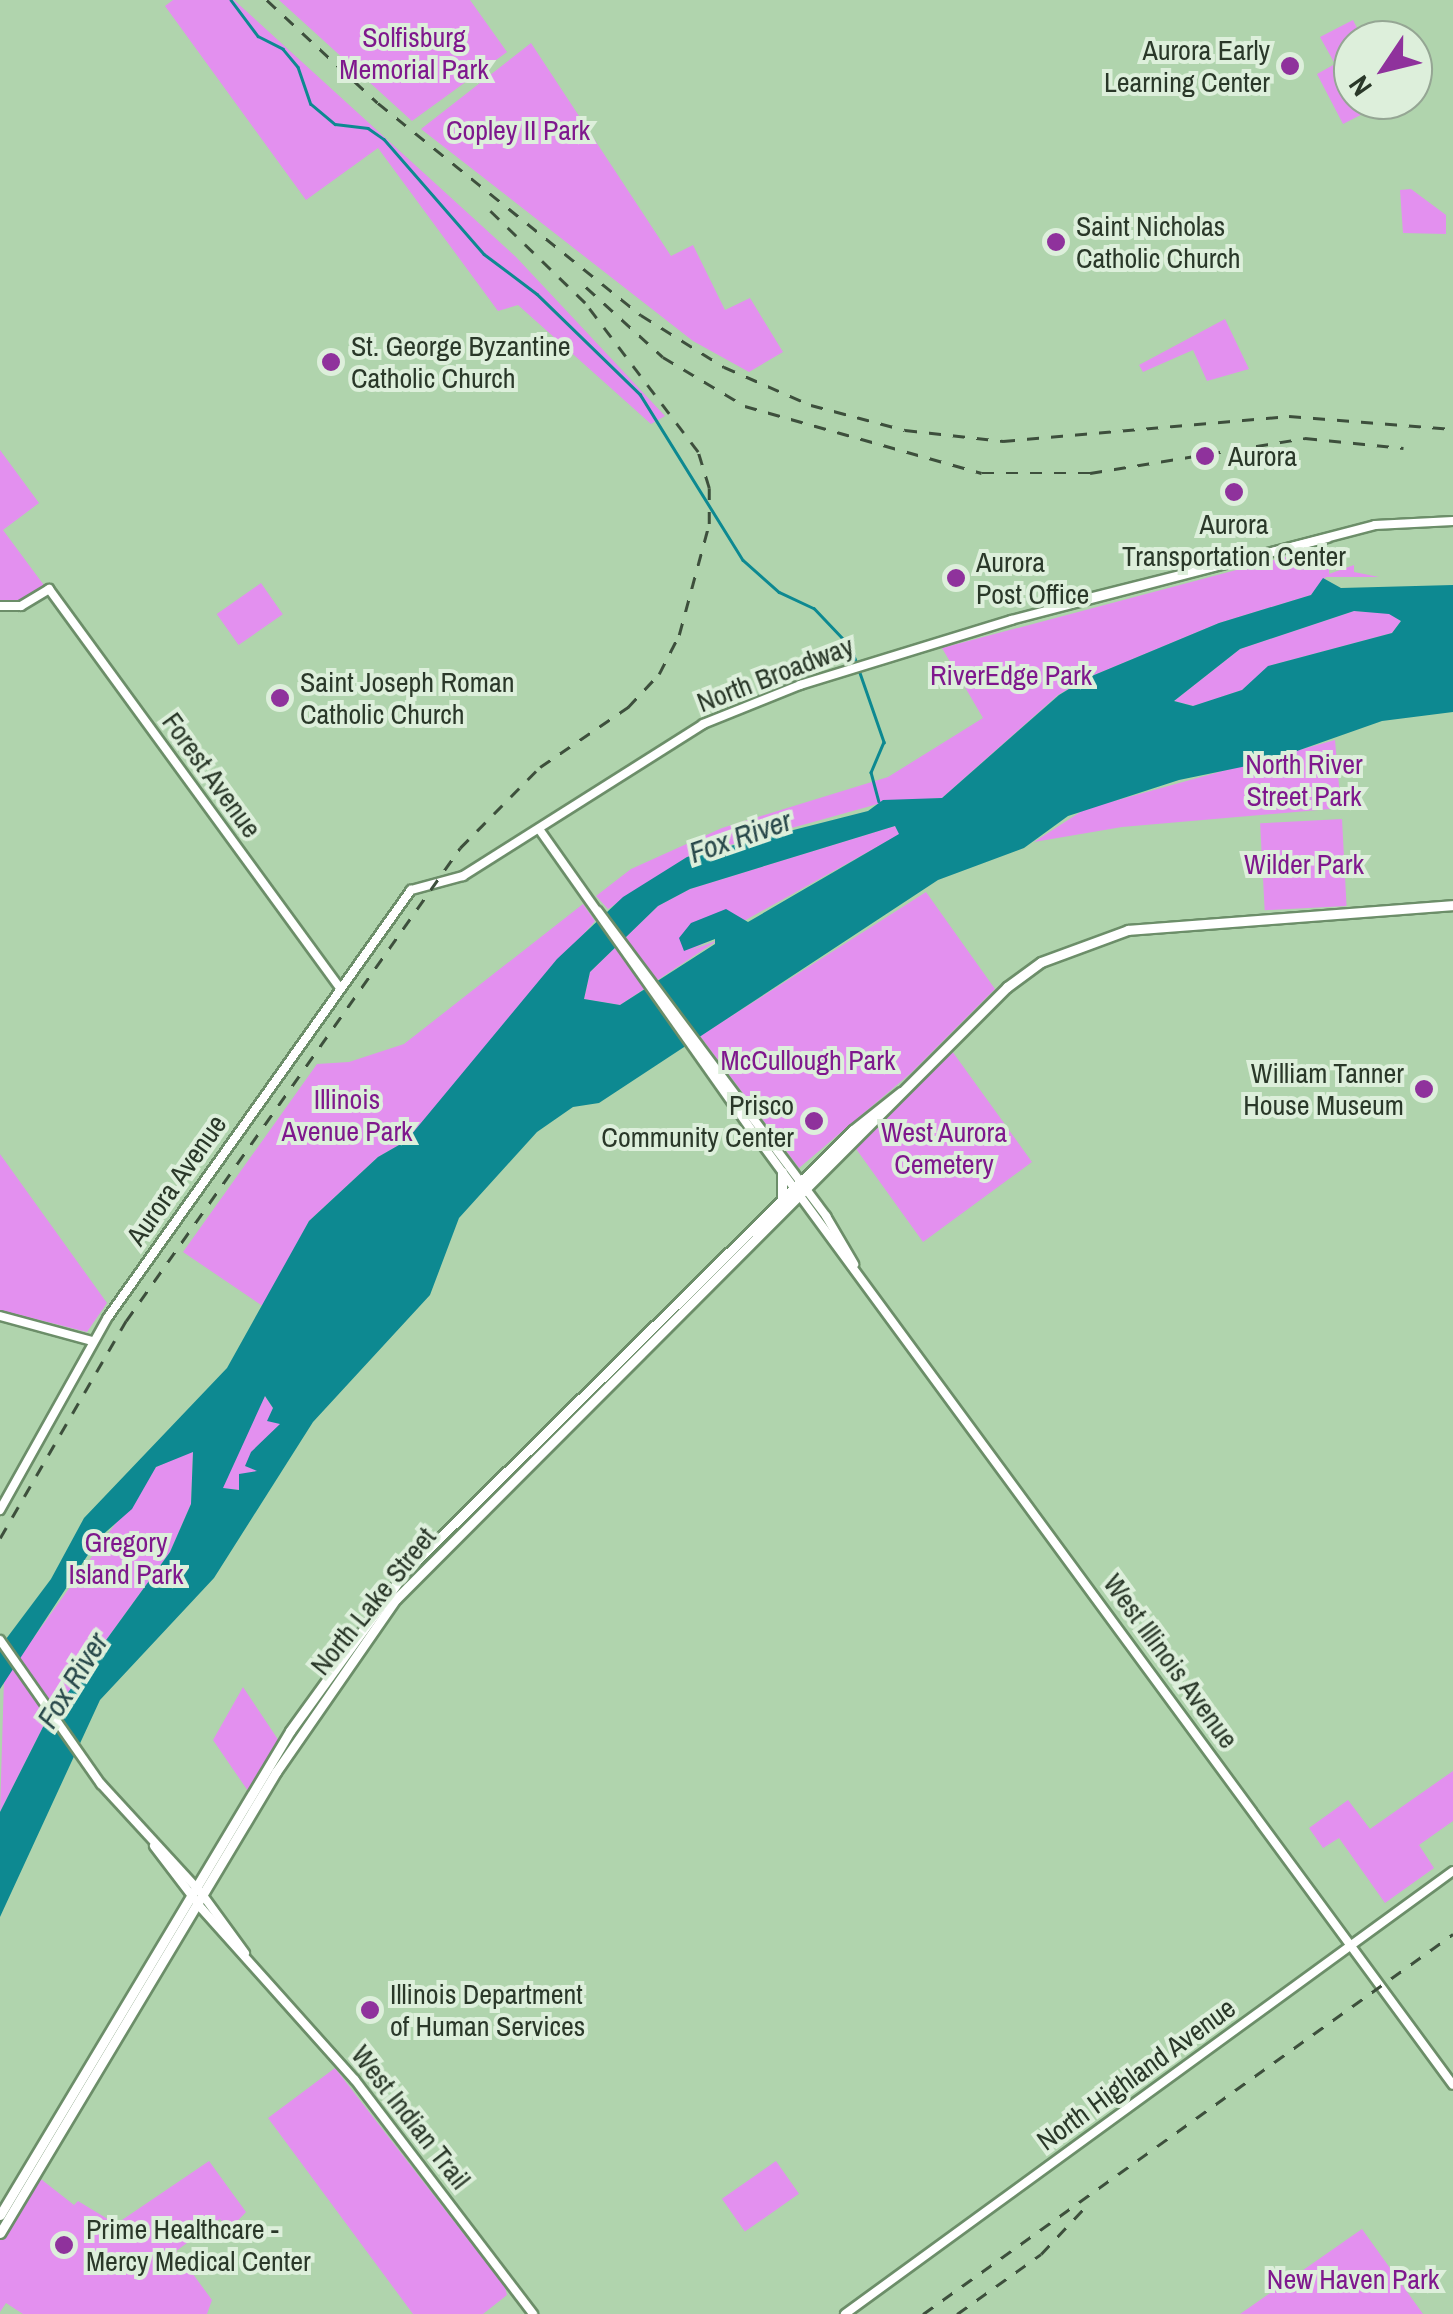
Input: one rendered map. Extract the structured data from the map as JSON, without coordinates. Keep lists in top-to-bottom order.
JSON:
{
  "streets": {
    "main road": [
      "North Broadway",
      "Forest Avenue",
      "Aurora Avenue",
      "North Lake Street",
      "West Illinois Avenue",
      "North Highland Avenue",
      "West Indian Trail"
    ]
  },
  "crossings": [
    ["North Broadway", "Aurora Avenue"],
    ["North Broadway", "West Illinois Avenue"],
    ["Forest Avenue", "Aurora Avenue"],
    ["North Lake Street", "West Illinois Avenue"],
    ["North Lake Street", "West Indian Trail"],
    ["West Illinois Avenue", "North Highland Avenue"]
  ],
  "water": ["Fox River"],
  "parks": [
    "Solfisburg Memorial Park",
    "Copley II Park",
    "RiverEdge Park",
    "North River Street Park",
    "Wilder Park",
    "McCullough Park",
    "Illinois Avenue Park",
    "West Aurora Cemetery",
    "Gregory Island Park",
    "New Haven Park"
  ],
  "places": [
    "Aurora Early Learning Center",
    "Saint Nicholas Catholic Church",
    "St. George Byzantine Catholic Church",
    "Aurora",
    "Aurora Transportation Center",
    "Aurora Post Office",
    "Saint Joseph Roman Catholic Church",
    "William Tanner House Museum",
    "Prisco Community Center",
    "Illinois Department of Human Services",
    "Prime Healthcare - Mercy Medical Center"
  ],
  "north": "bottom left"
}
